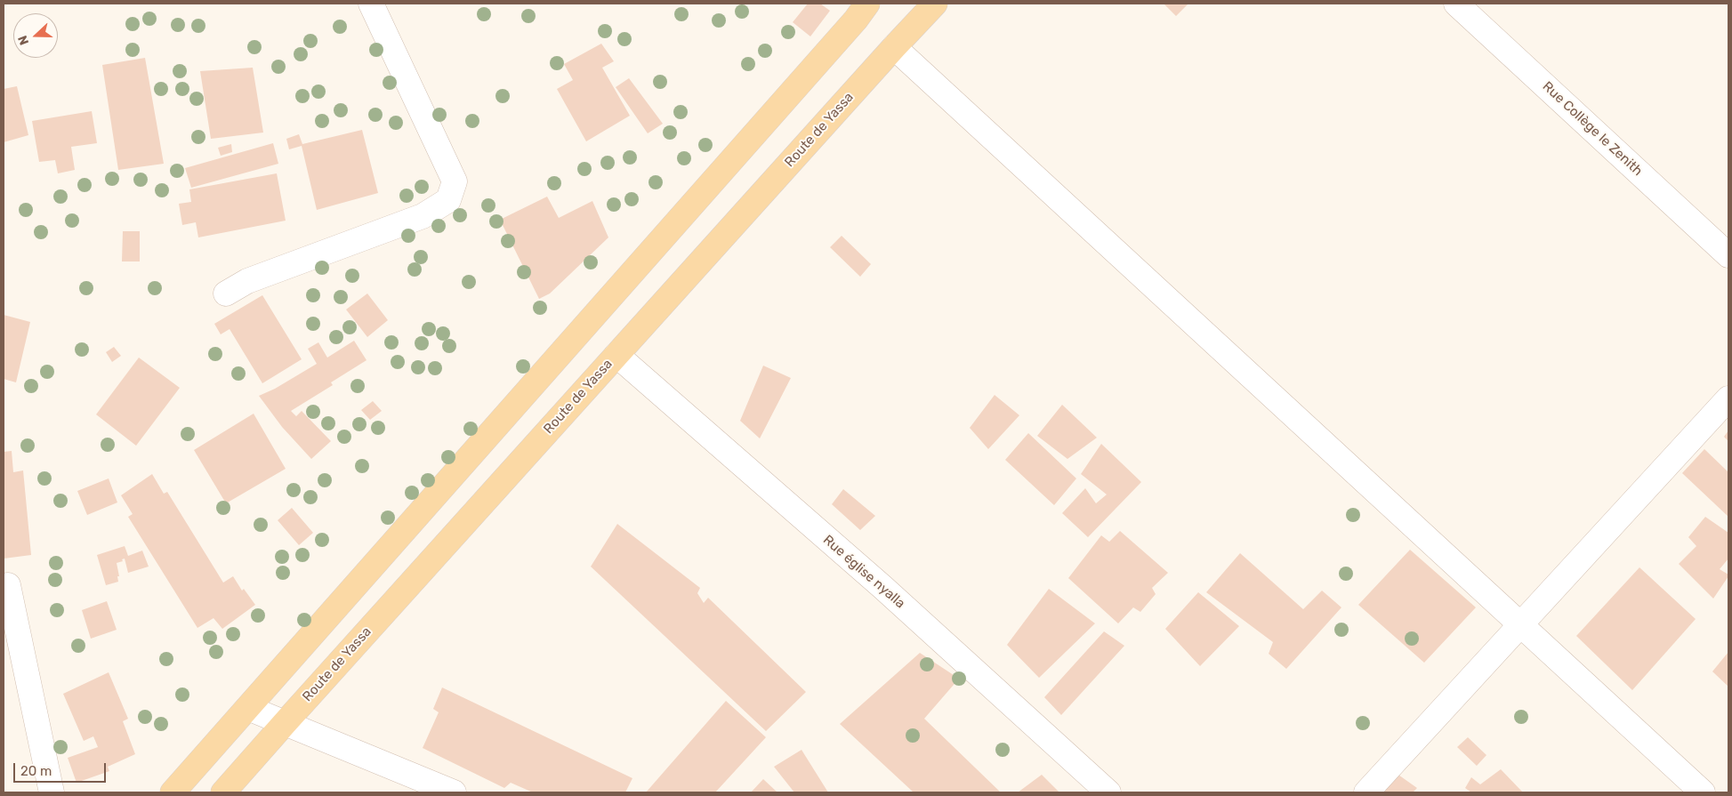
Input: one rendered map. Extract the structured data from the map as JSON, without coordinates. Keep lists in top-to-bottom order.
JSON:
{
  "streets": {
    "main road": ["Route de Yassa"],
    "street": ["Rue Collège le Zenith", "Rue église nyalla"]
  },
  "crossings": [
    ["Route de Yassa", "Rue église nyalla"]
  ],
  "scale_bar": "20 m",
  "north": "left"
}
